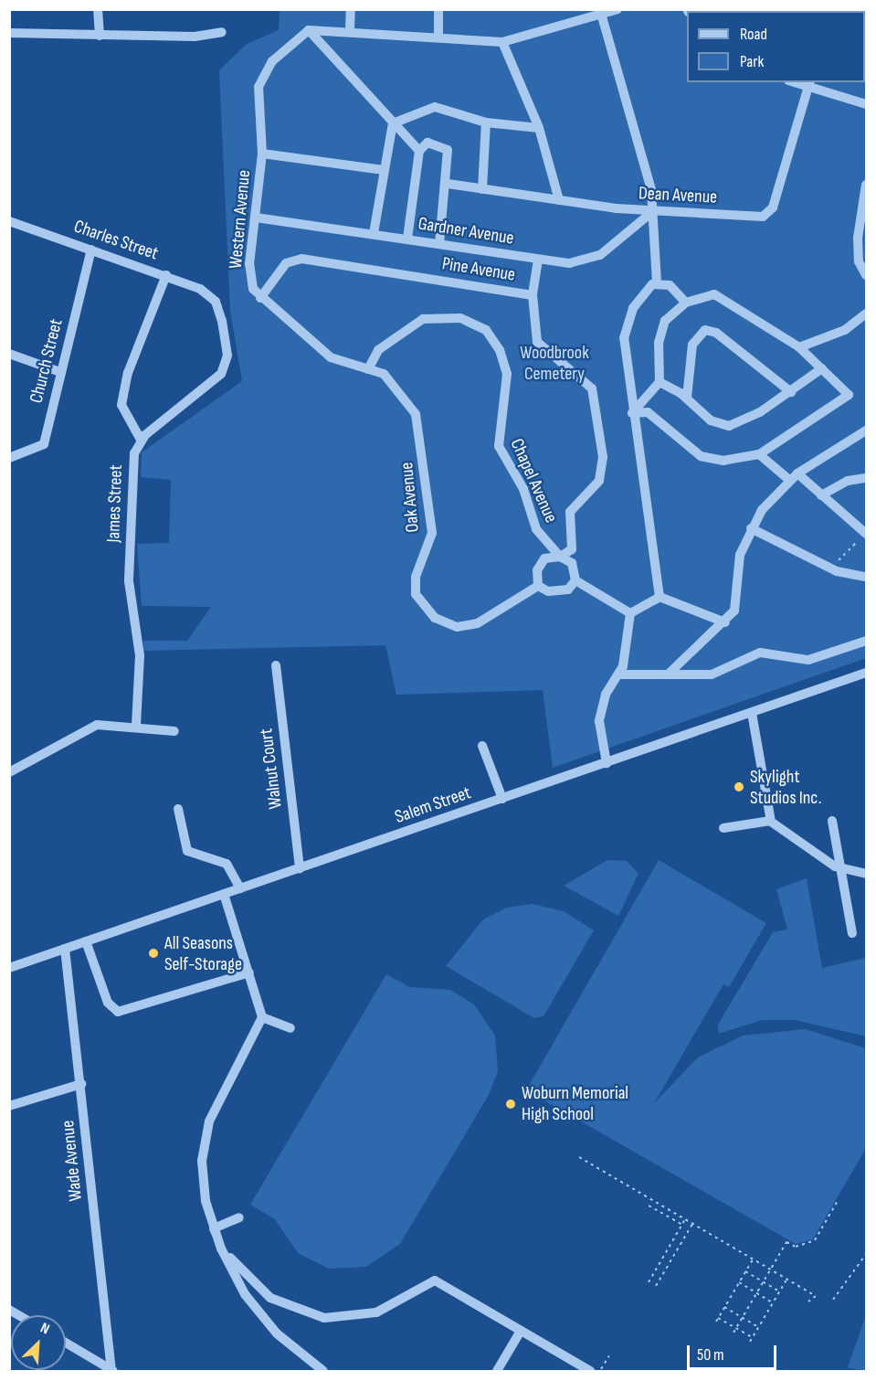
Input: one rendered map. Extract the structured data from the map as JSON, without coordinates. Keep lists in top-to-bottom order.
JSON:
{
  "streets": {
    "street": [
      "Dean Avenue",
      "Western Avenue",
      "Gardner Avenue",
      "Charles Street",
      "Pine Avenue",
      "Church Street",
      "Chapel Avenue",
      "Oak Avenue",
      "James Street",
      "Walnut Court",
      "Salem Street",
      "Wade Avenue"
    ]
  },
  "crossings": [
    ["Dean Avenue", "Gardner Avenue"],
    ["Western Avenue", "Gardner Avenue"],
    ["Western Avenue", "Pine Avenue"],
    ["Western Avenue", "Chapel Avenue"],
    ["Western Avenue", "Oak Avenue"],
    ["Charles Street", "Church Street"],
    ["Charles Street", "James Street"],
    ["Pine Avenue", "Chapel Avenue"],
    ["Pine Avenue", "Oak Avenue"],
    ["Chapel Avenue", "Oak Avenue"],
    ["Walnut Court", "Salem Street"],
    ["Salem Street", "Wade Avenue"]
  ],
  "parks": ["Woodbrook Cemetery"],
  "places": ["Skylight Studios Inc.", "All Seasons Self-Storage", "Woburn Memorial High School"],
  "legend": ["Road", "Park"],
  "scale_bar": "50 m",
  "north": "top right"
}
